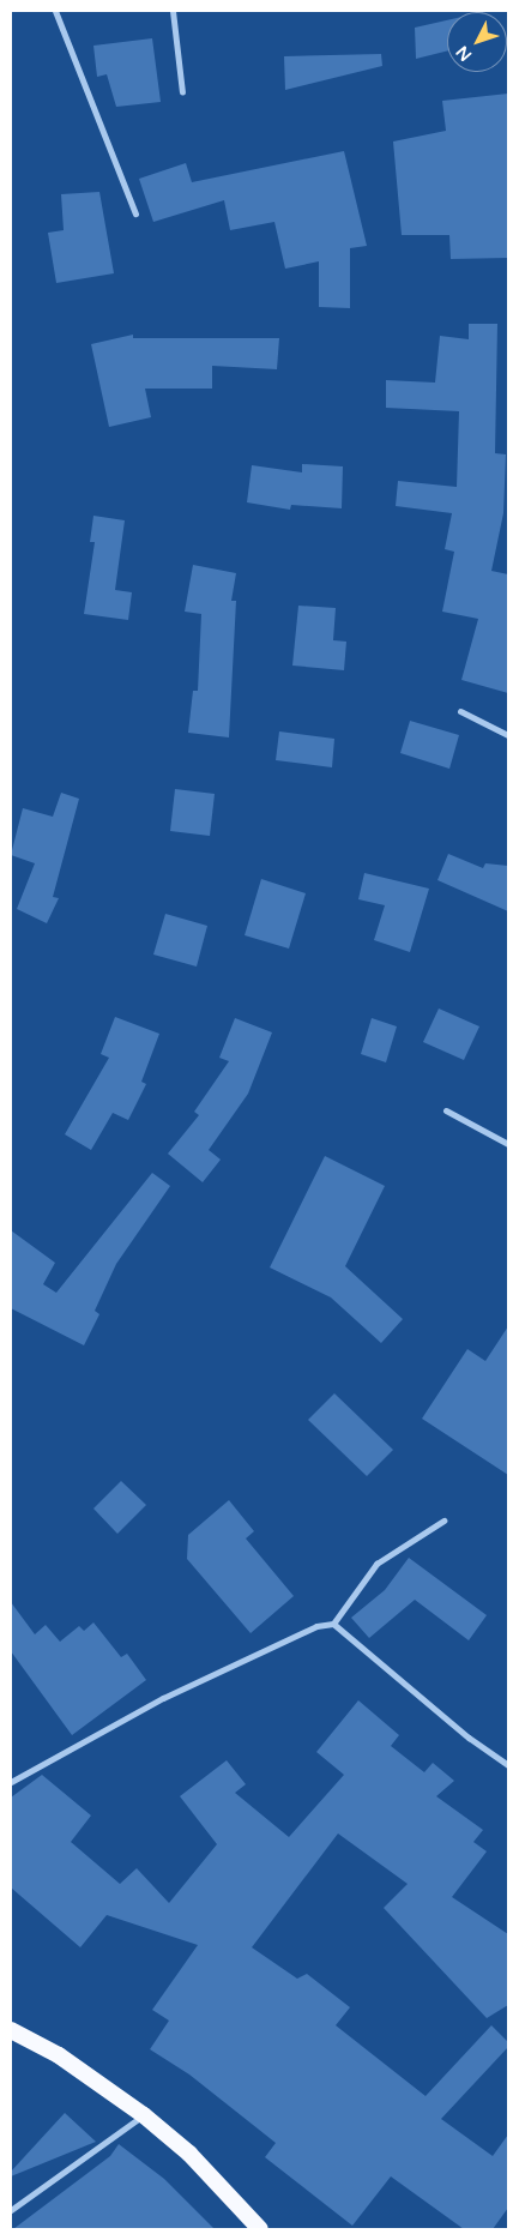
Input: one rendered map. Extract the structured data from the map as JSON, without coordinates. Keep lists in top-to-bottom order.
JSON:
{
  "north": "bottom left"
}
